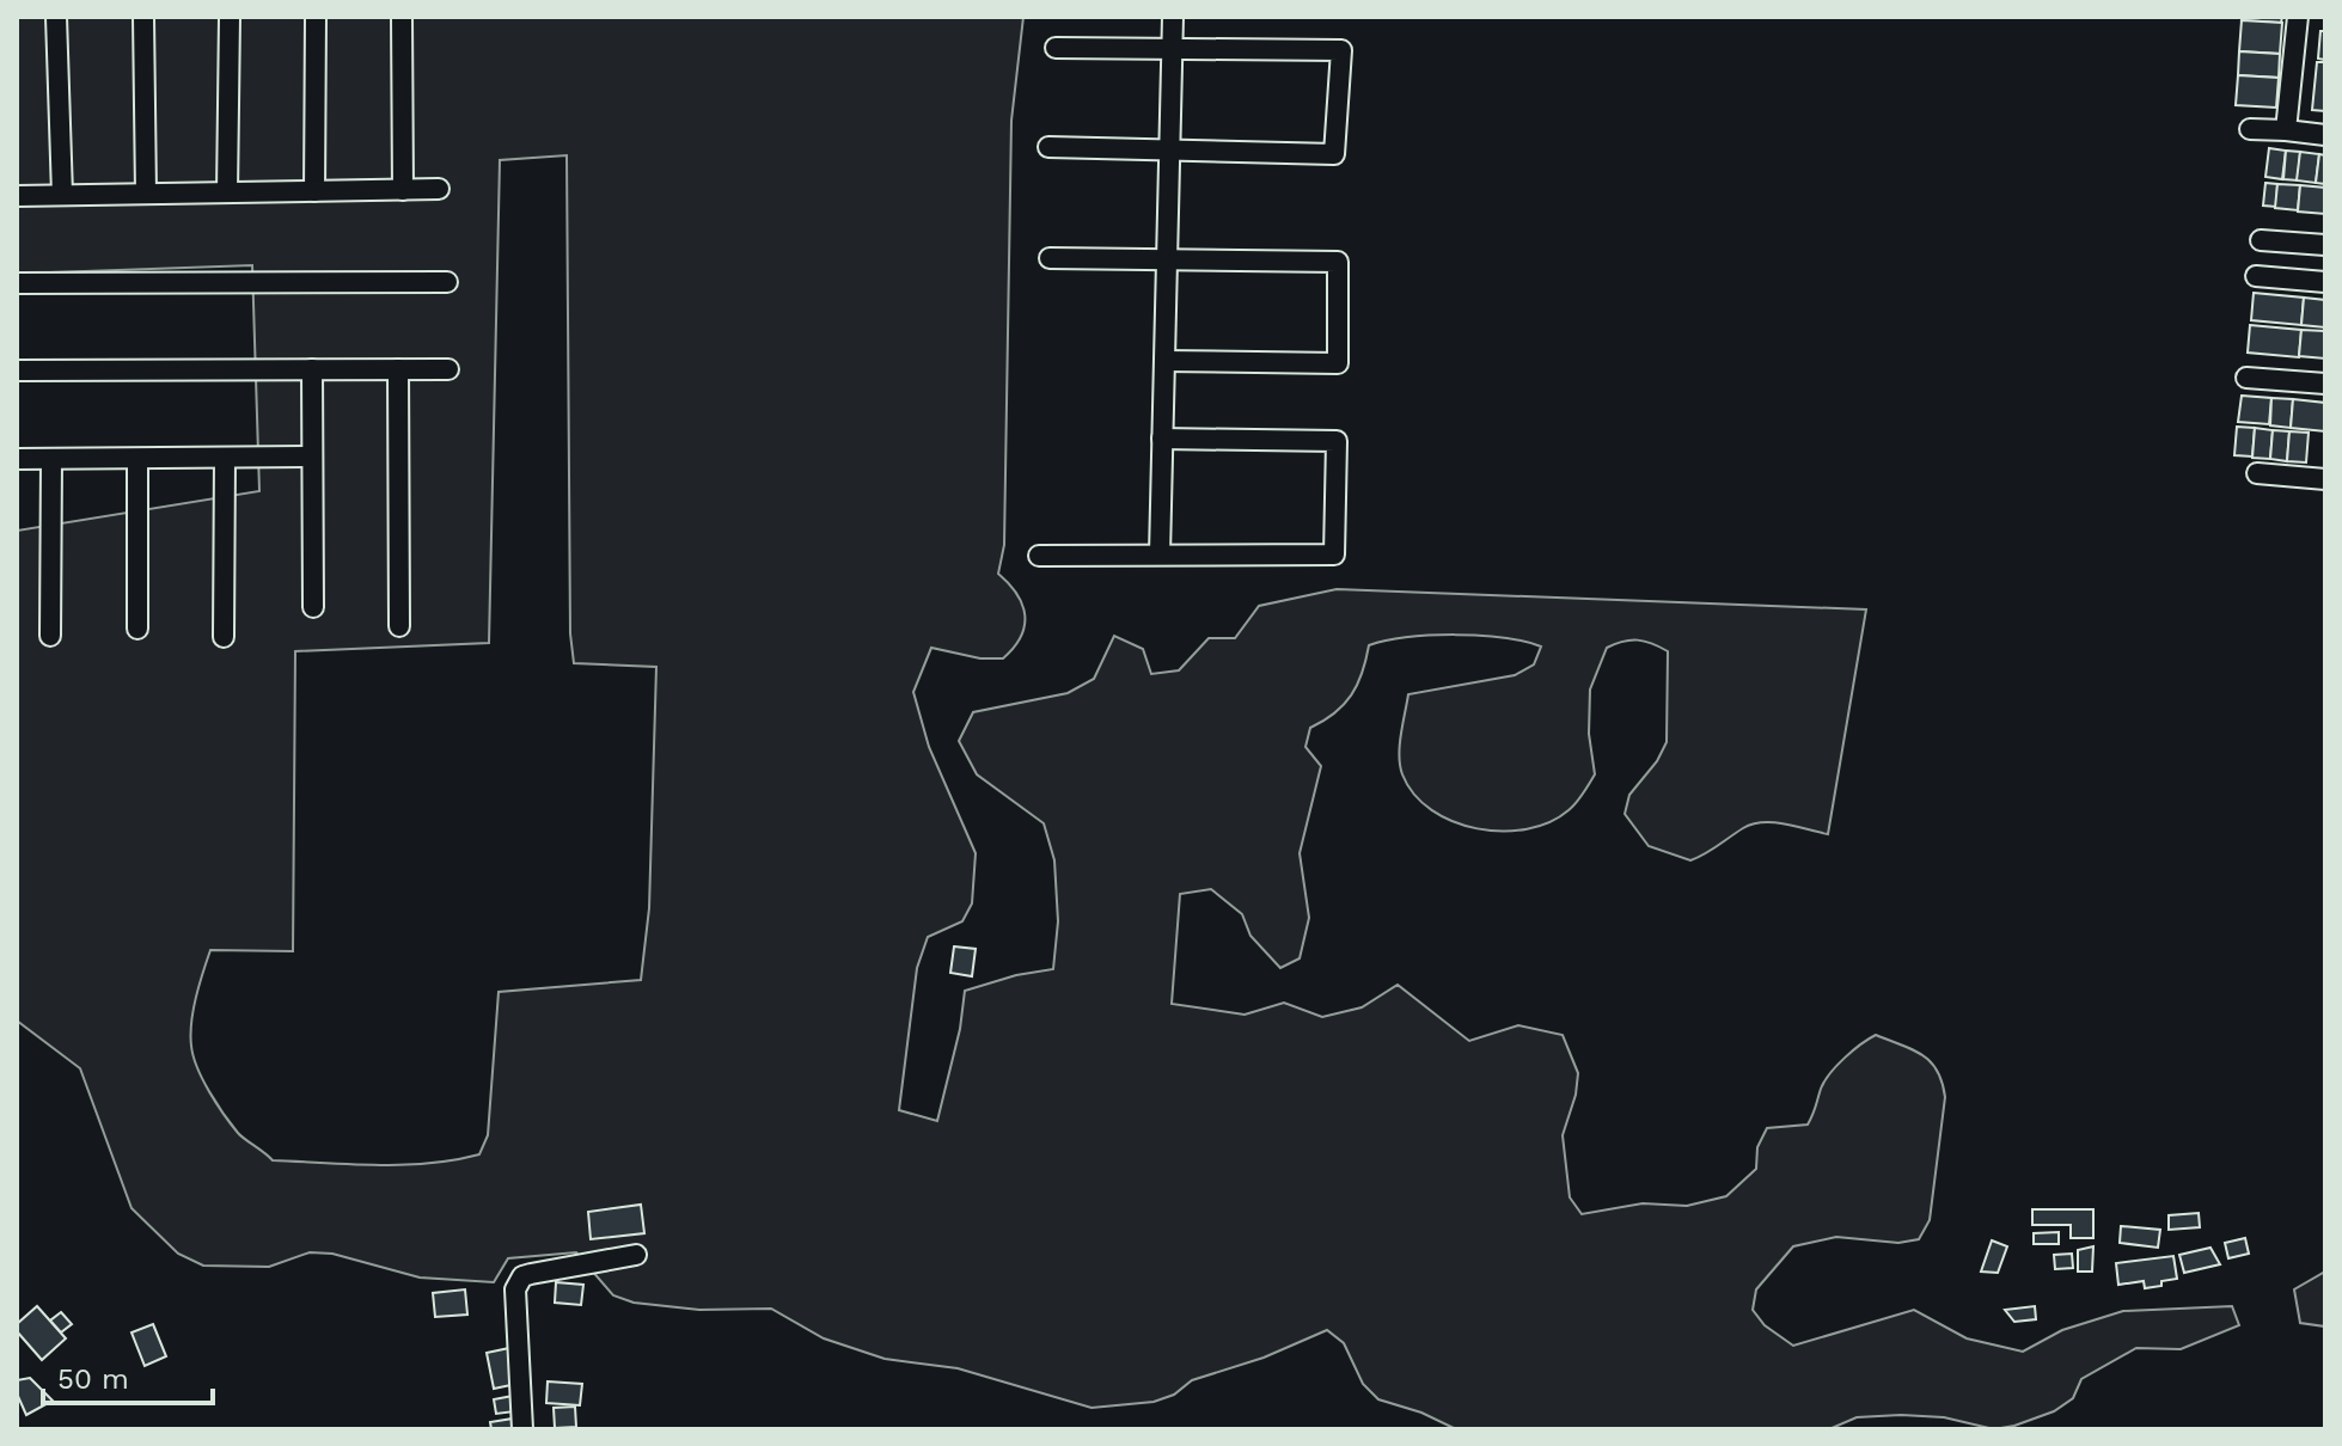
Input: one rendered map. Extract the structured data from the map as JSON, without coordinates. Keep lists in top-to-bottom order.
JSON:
{
  "scale_bar": "50 m"
}
